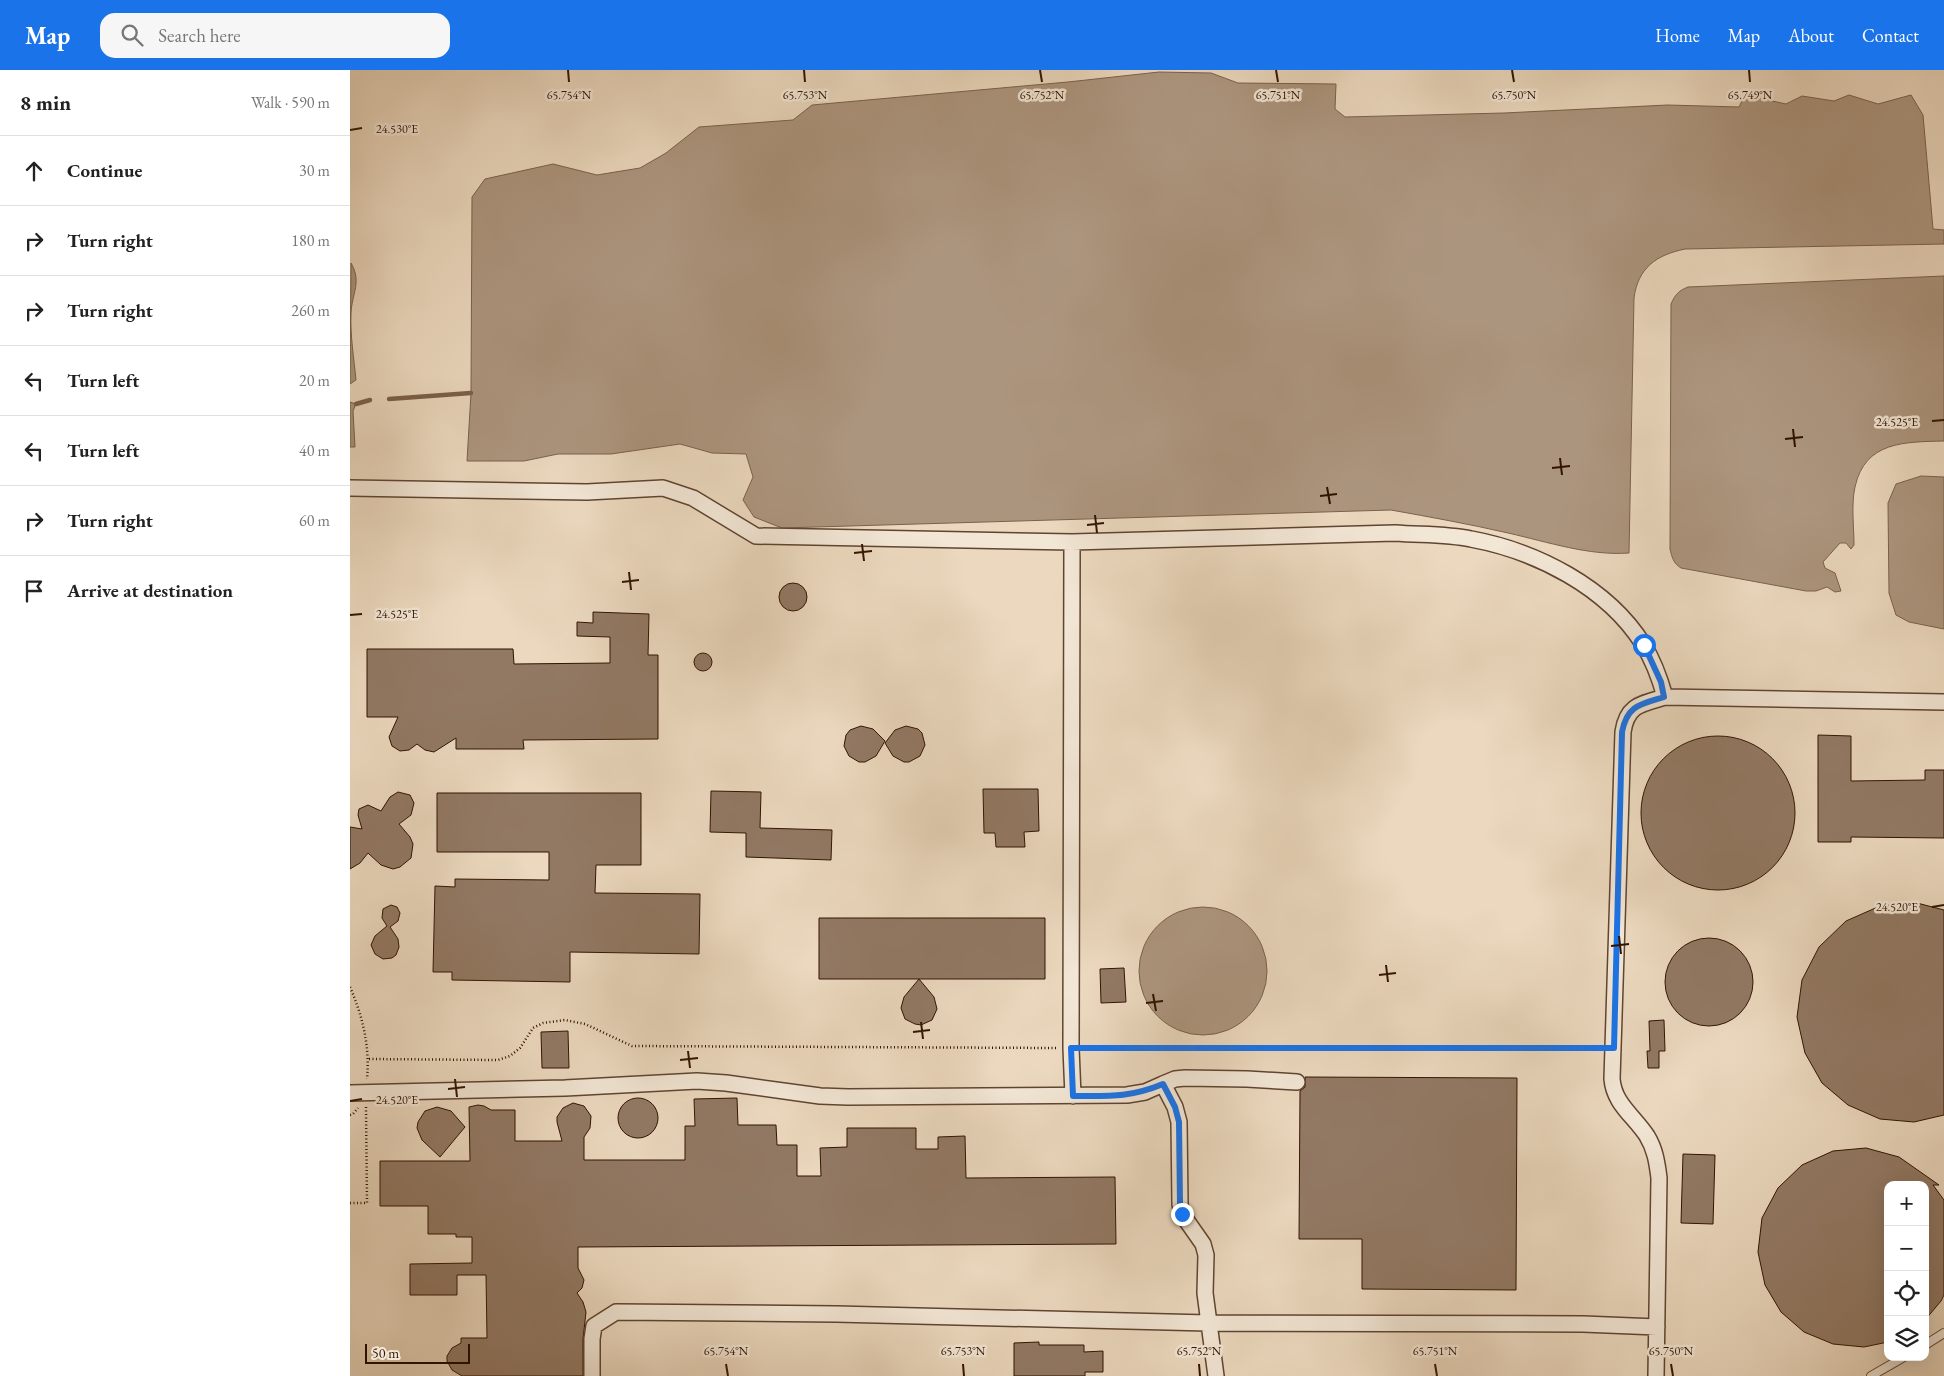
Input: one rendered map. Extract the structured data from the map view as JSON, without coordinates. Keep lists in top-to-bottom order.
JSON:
{
  "scale_bar": "50 m",
  "page": {
    "header": "Map",
    "search": "Search here",
    "nav": [
      "Home",
      "Map",
      "About",
      "Contact"
    ],
    "heading": ["8 min", "Walk · 590 m"],
    "list": [
      ["Continue", "30 m"],
      ["Turn right", "180 m"],
      ["Turn right", "260 m"],
      ["Turn left", "20 m"],
      ["Turn left", "40 m"],
      ["Turn right", "60 m"],
      "Arrive at destination"
    ],
    "map_buttons": ["+", "−"],
    "scale": "50 m"
  },
  "coordinates": [
    "65.754°N",
    "65.753°N",
    "65.752°N",
    "65.751°N",
    "65.750°N",
    "65.749°N",
    "24.530°E",
    "24.525°E",
    "24.520°E"
  ]
}
